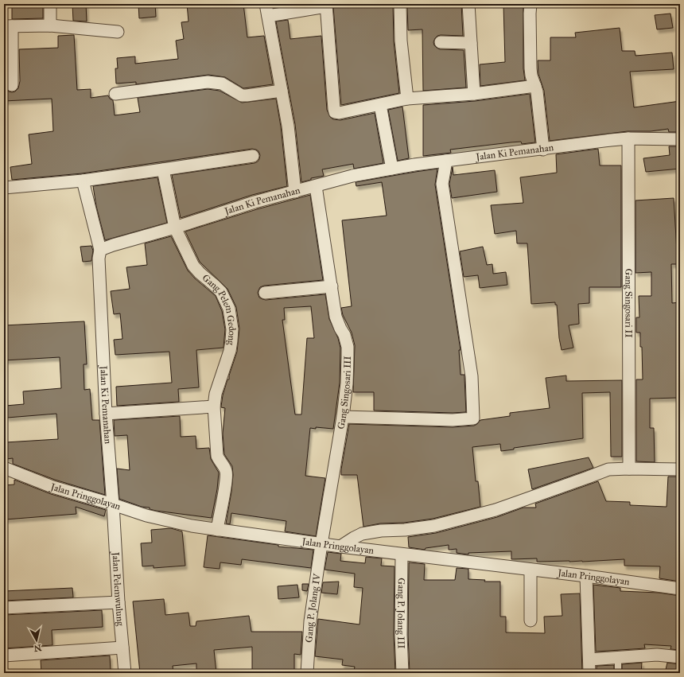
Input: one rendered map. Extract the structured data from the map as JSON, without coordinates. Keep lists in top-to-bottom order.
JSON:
{
  "streets": {
    "street": [
      "Jalan Ki Pemanahan",
      "Gang Singosari II",
      "Gang Pelem Gedong",
      "Gang Singosari III",
      "Jalan Pringgolayan",
      "Jalan Pelemwulung",
      "Gang P. Jolang IV",
      "Gang P. Jolang III"
    ]
  },
  "crossings": [
    ["Jalan Ki Pemanahan", "Gang Singosari II"],
    ["Jalan Ki Pemanahan", "Gang Pelem Gedong"],
    ["Jalan Ki Pemanahan", "Gang Singosari III"],
    ["Jalan Ki Pemanahan", "Jalan Pringgolayan"],
    ["Jalan Ki Pemanahan", "Jalan Pelemwulung"],
    ["Gang Pelem Gedong", "Jalan Pringgolayan"],
    ["Gang Singosari III", "Jalan Pringgolayan"],
    ["Gang Singosari III", "Gang P. Jolang IV"],
    ["Jalan Pringgolayan", "Jalan Pelemwulung"],
    ["Jalan Pringgolayan", "Gang P. Jolang IV"],
    ["Jalan Pringgolayan", "Gang P. Jolang III"]
  ],
  "north": "bottom"
}
